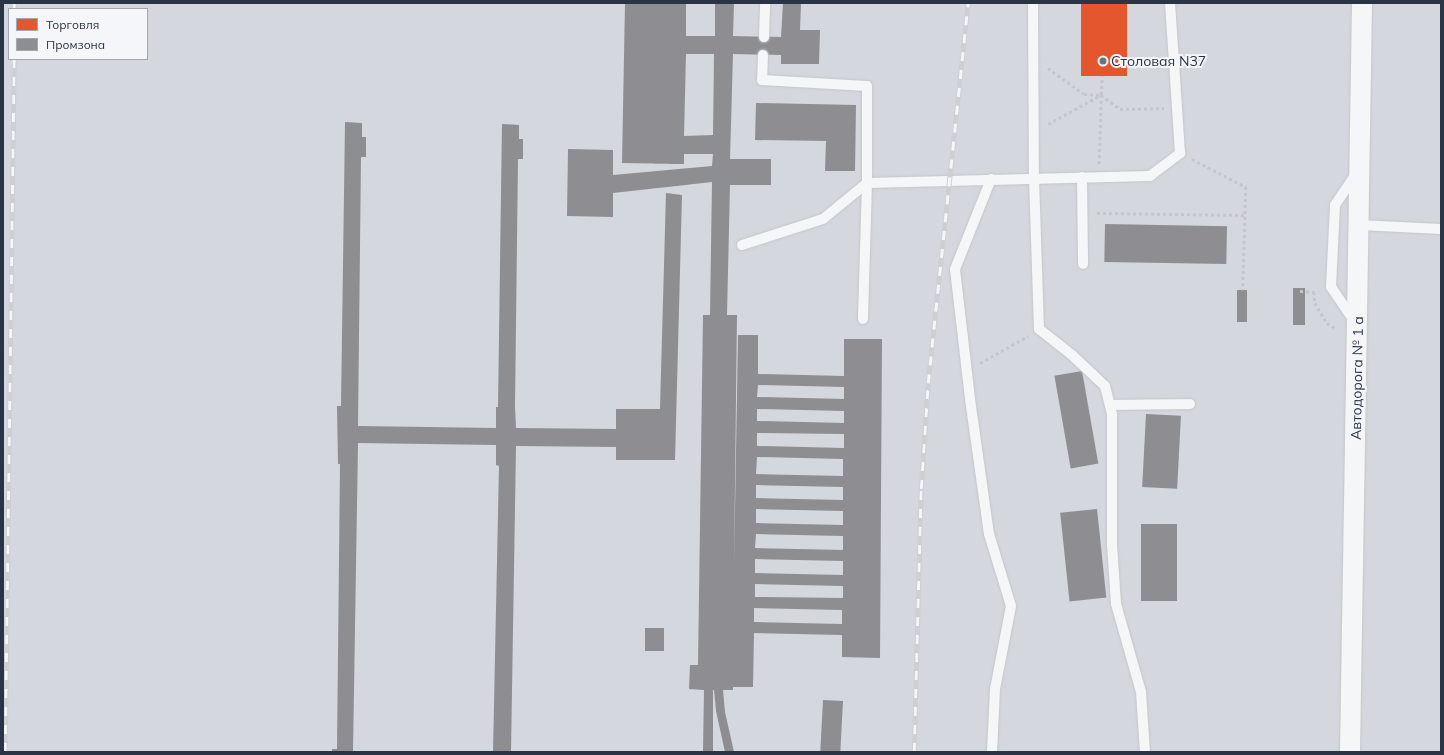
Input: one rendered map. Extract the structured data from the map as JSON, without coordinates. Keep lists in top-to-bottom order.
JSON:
{
  "streets": {
    "street": ["Автодорога № 1 а"]
  },
  "places": ["Столовая N37"],
  "legend": ["Торговля", "Промзона"]
}
